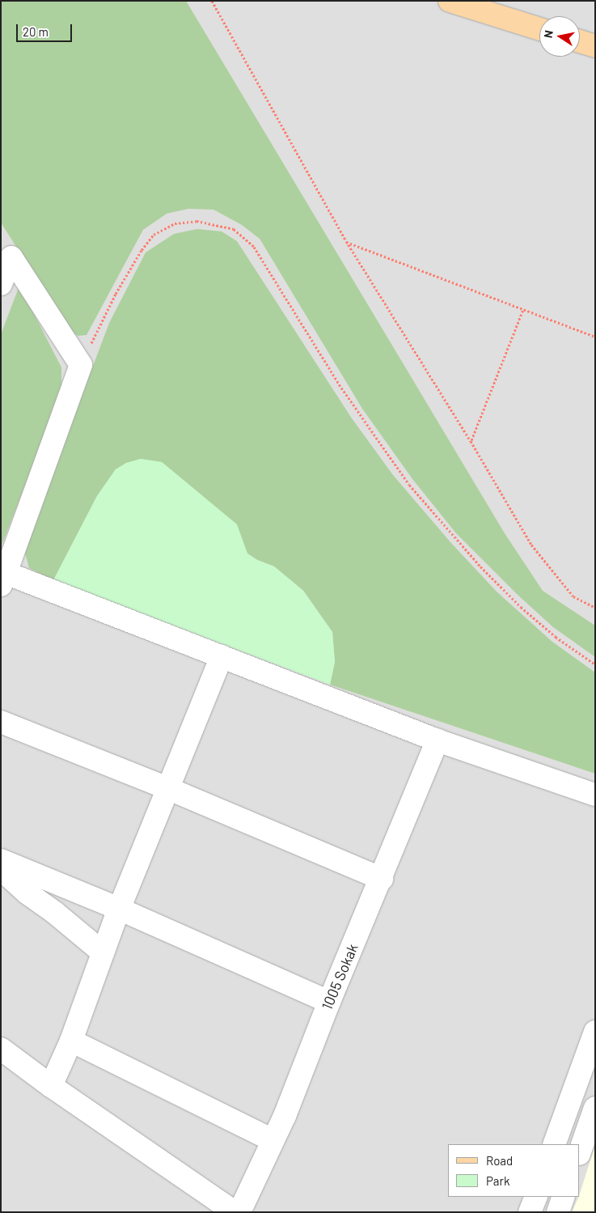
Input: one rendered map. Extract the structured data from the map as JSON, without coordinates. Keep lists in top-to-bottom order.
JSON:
{
  "streets": {
    "street": ["1005 Sokak"]
  },
  "legend": ["Road", "Park"],
  "scale_bar": "20 m",
  "north": "left"
}
